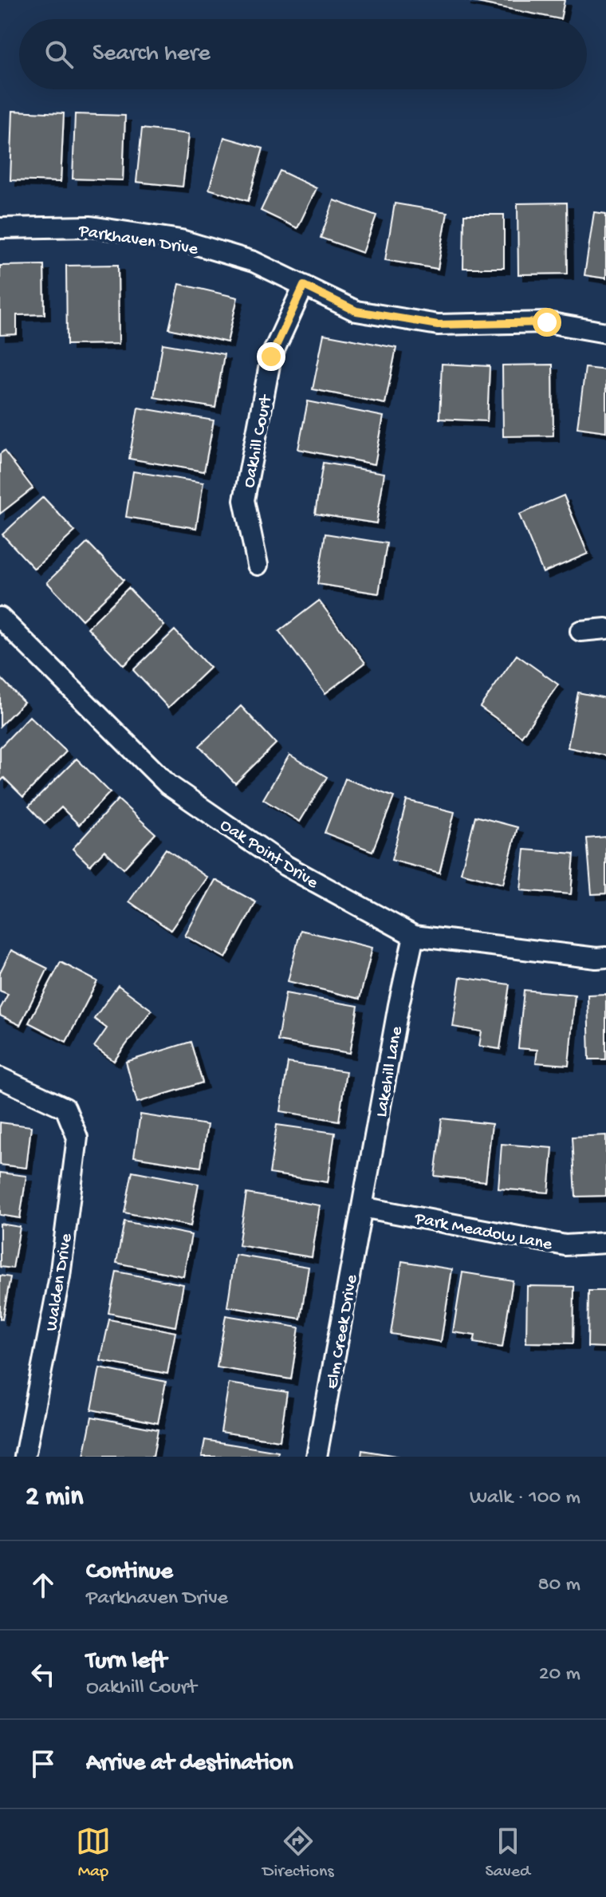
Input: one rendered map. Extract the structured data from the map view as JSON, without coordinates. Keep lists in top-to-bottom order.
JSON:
{
  "streets": {
    "street": [
      "Parkhaven Drive",
      "Oakhill Court",
      "Oak Point Drive",
      "Lakehill Lane",
      "Park Meadow Lane",
      "Walden Drive",
      "Elm Creek Drive"
    ]
  },
  "crossings": [
    ["Parkhaven Drive", "Oakhill Court"],
    ["Oak Point Drive", "Lakehill Lane"],
    ["Lakehill Lane", "Park Meadow Lane"],
    ["Lakehill Lane", "Elm Creek Drive"],
    ["Park Meadow Lane", "Elm Creek Drive"]
  ],
  "page": {
    "search": "Search here",
    "heading": ["2 min", "Walk · 100 m"],
    "list": [
      ["Continue", "Parkhaven Drive", "80 m"],
      ["Turn left", "Oakhill Court", "20 m"],
      "Arrive at destination"
    ],
    "nav": ["Map", "Directions", "Saved"]
  }
}
